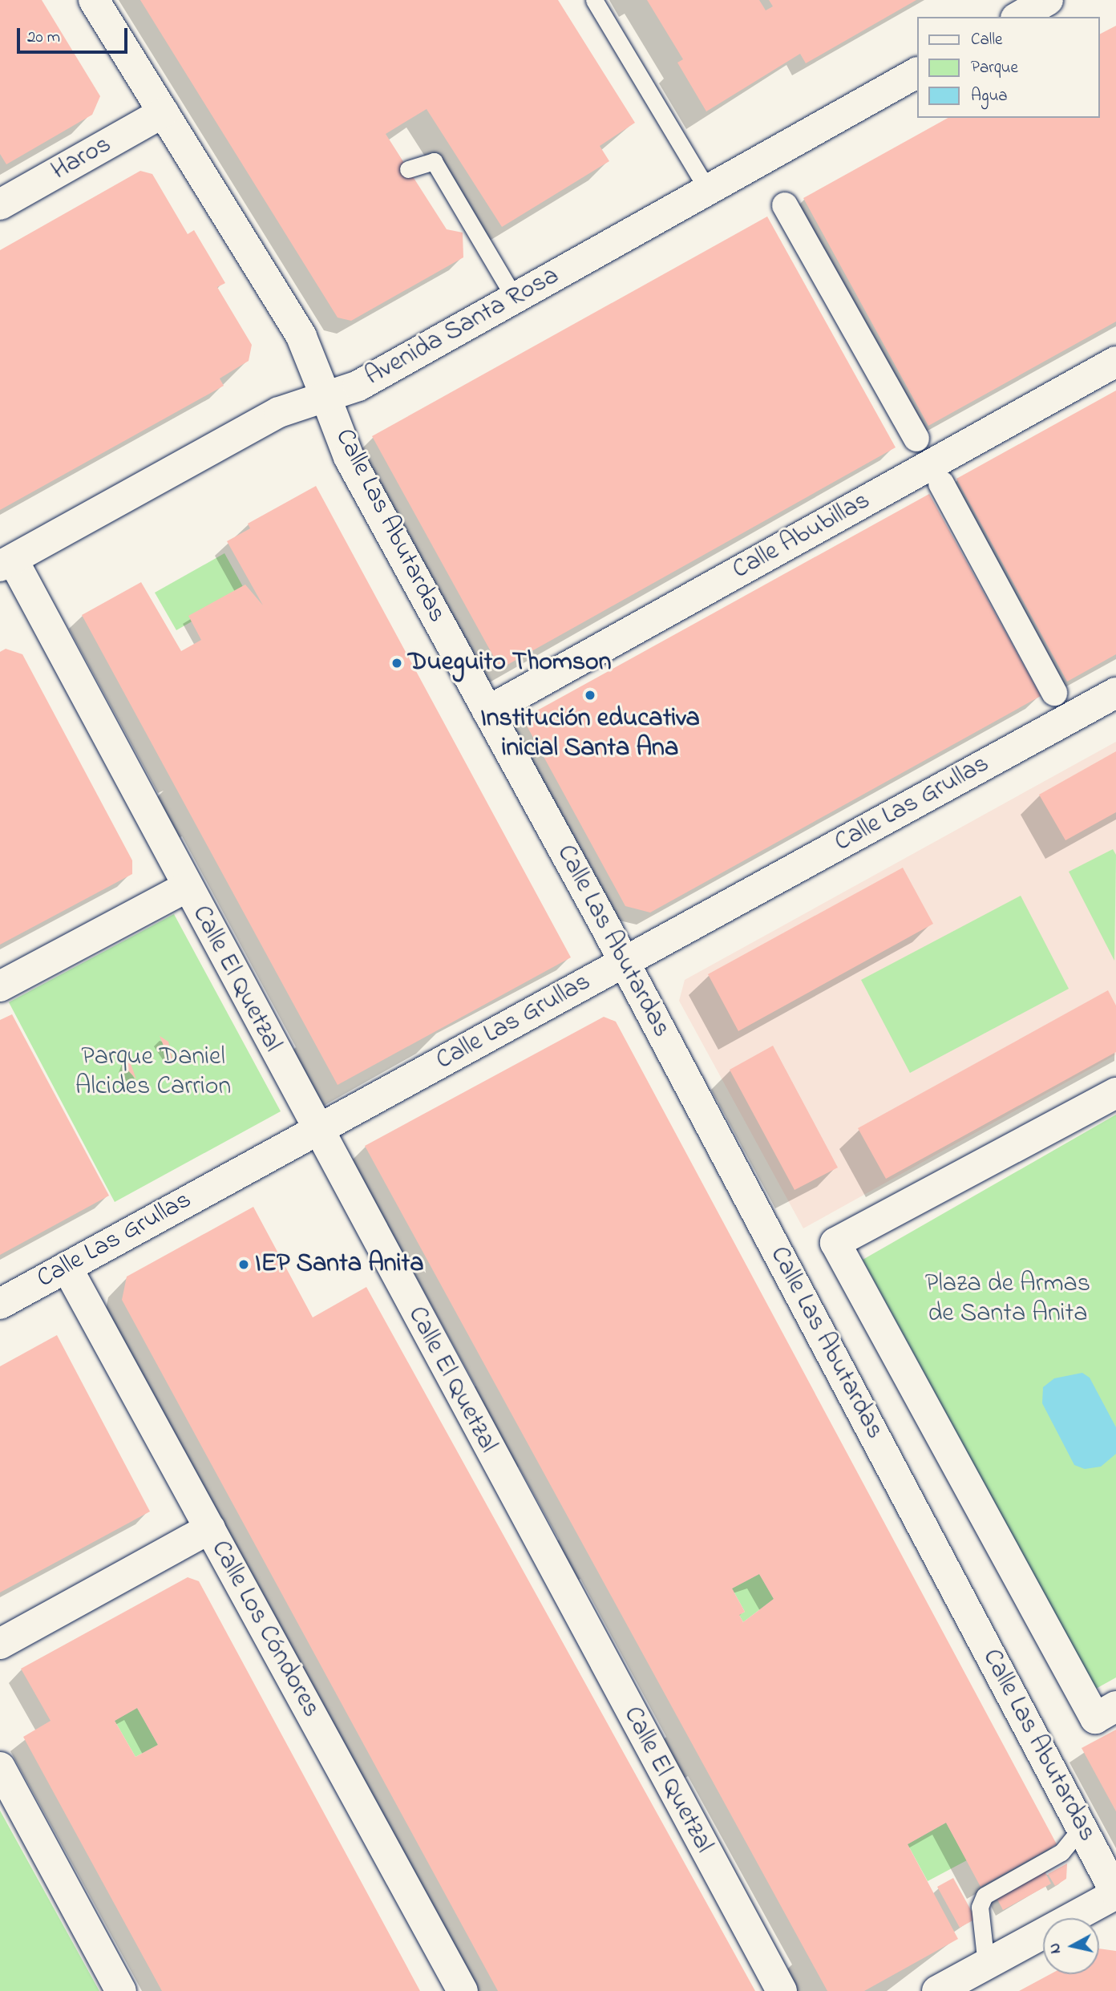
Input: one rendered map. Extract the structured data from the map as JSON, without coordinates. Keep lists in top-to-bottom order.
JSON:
{
  "streets": {
    "street": [
      "Haros",
      "Avenida Santa Rosa",
      "Calle Las Abutardas",
      "Calle Abubillas",
      "Calle Las Grullas",
      "Calle El Quetzal",
      "Calle Los Cóndores"
    ]
  },
  "crossings": [
    ["Haros", "Calle Las Abutardas"],
    ["Avenida Santa Rosa", "Calle Las Abutardas"],
    ["Avenida Santa Rosa", "Calle El Quetzal"],
    ["Calle Las Abutardas", "Calle Abubillas"],
    ["Calle Las Abutardas", "Calle Las Grullas"],
    ["Calle Las Grullas", "Calle El Quetzal"],
    ["Calle Las Grullas", "Calle Los Cóndores"]
  ],
  "parks": ["Parque Daniel Alcides Carrion", "Plaza de Armas de Santa Anita"],
  "places": ["Dueguito Thomson", "Institución educativa inicial Santa Ana", "IEP Santa Anita"],
  "legend": ["Calle", "Parque", "Agua"],
  "scale_bar": "20 m",
  "north": "left"
}
